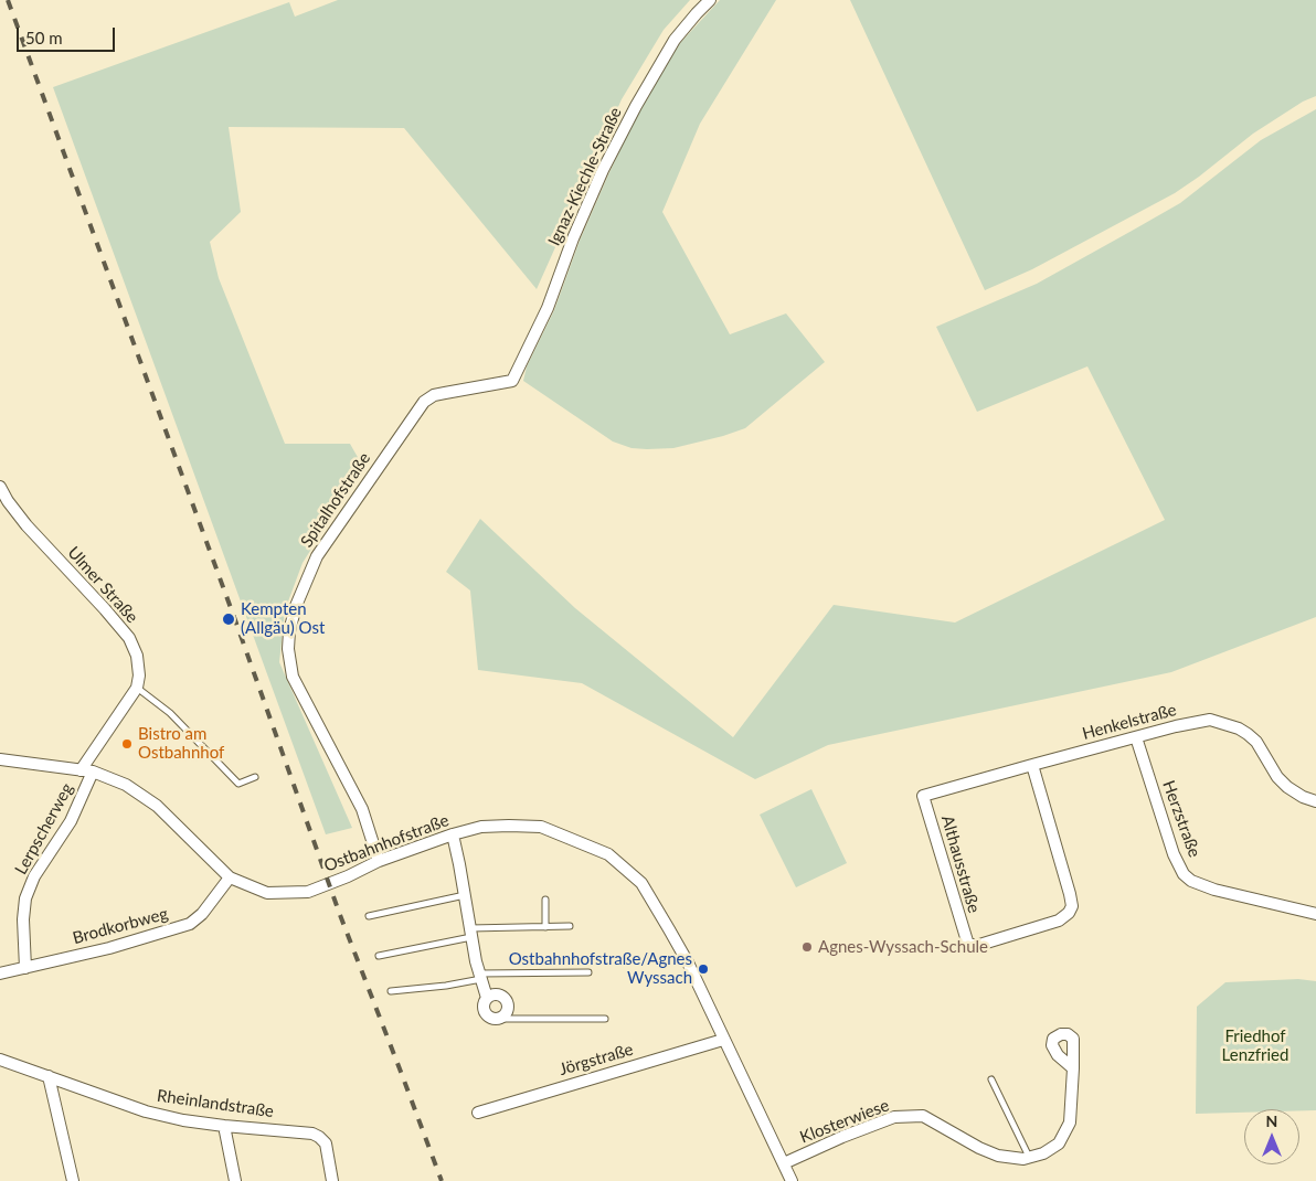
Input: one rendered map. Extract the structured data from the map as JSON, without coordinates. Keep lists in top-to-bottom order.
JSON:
{
  "streets": {
    "street": [
      "Ignaz-Kiechle-Straße",
      "Spitalhofstraße",
      "Ulmer Straße",
      "Henkelstraße",
      "Herzstraße",
      "Lerpscherweg",
      "Ostbahnhofstraße",
      "Althausstraße",
      "Brodkorbweg",
      "Jörgstraße",
      "Rheinlandstraße",
      "Klosterwiese"
    ]
  },
  "crossings": [
    ["Ignaz-Kiechle-Straße", "Spitalhofstraße"],
    ["Spitalhofstraße", "Ostbahnhofstraße"],
    ["Henkelstraße", "Herzstraße"],
    ["Henkelstraße", "Althausstraße"],
    ["Lerpscherweg", "Ostbahnhofstraße"],
    ["Lerpscherweg", "Brodkorbweg"],
    ["Ostbahnhofstraße", "Brodkorbweg"],
    ["Ostbahnhofstraße", "Jörgstraße"],
    ["Ostbahnhofstraße", "Klosterwiese"]
  ],
  "parks": ["Friedhof Lenzfried"],
  "places": [
    "Kempten (Allgäu) Ost",
    "Bistro am Ostbahnhof",
    "Agnes-Wyssach-Schule",
    "Ostbahnhofstraße/Agnes Wyssach"
  ],
  "scale_bar": "50 m",
  "north": "top"
}
